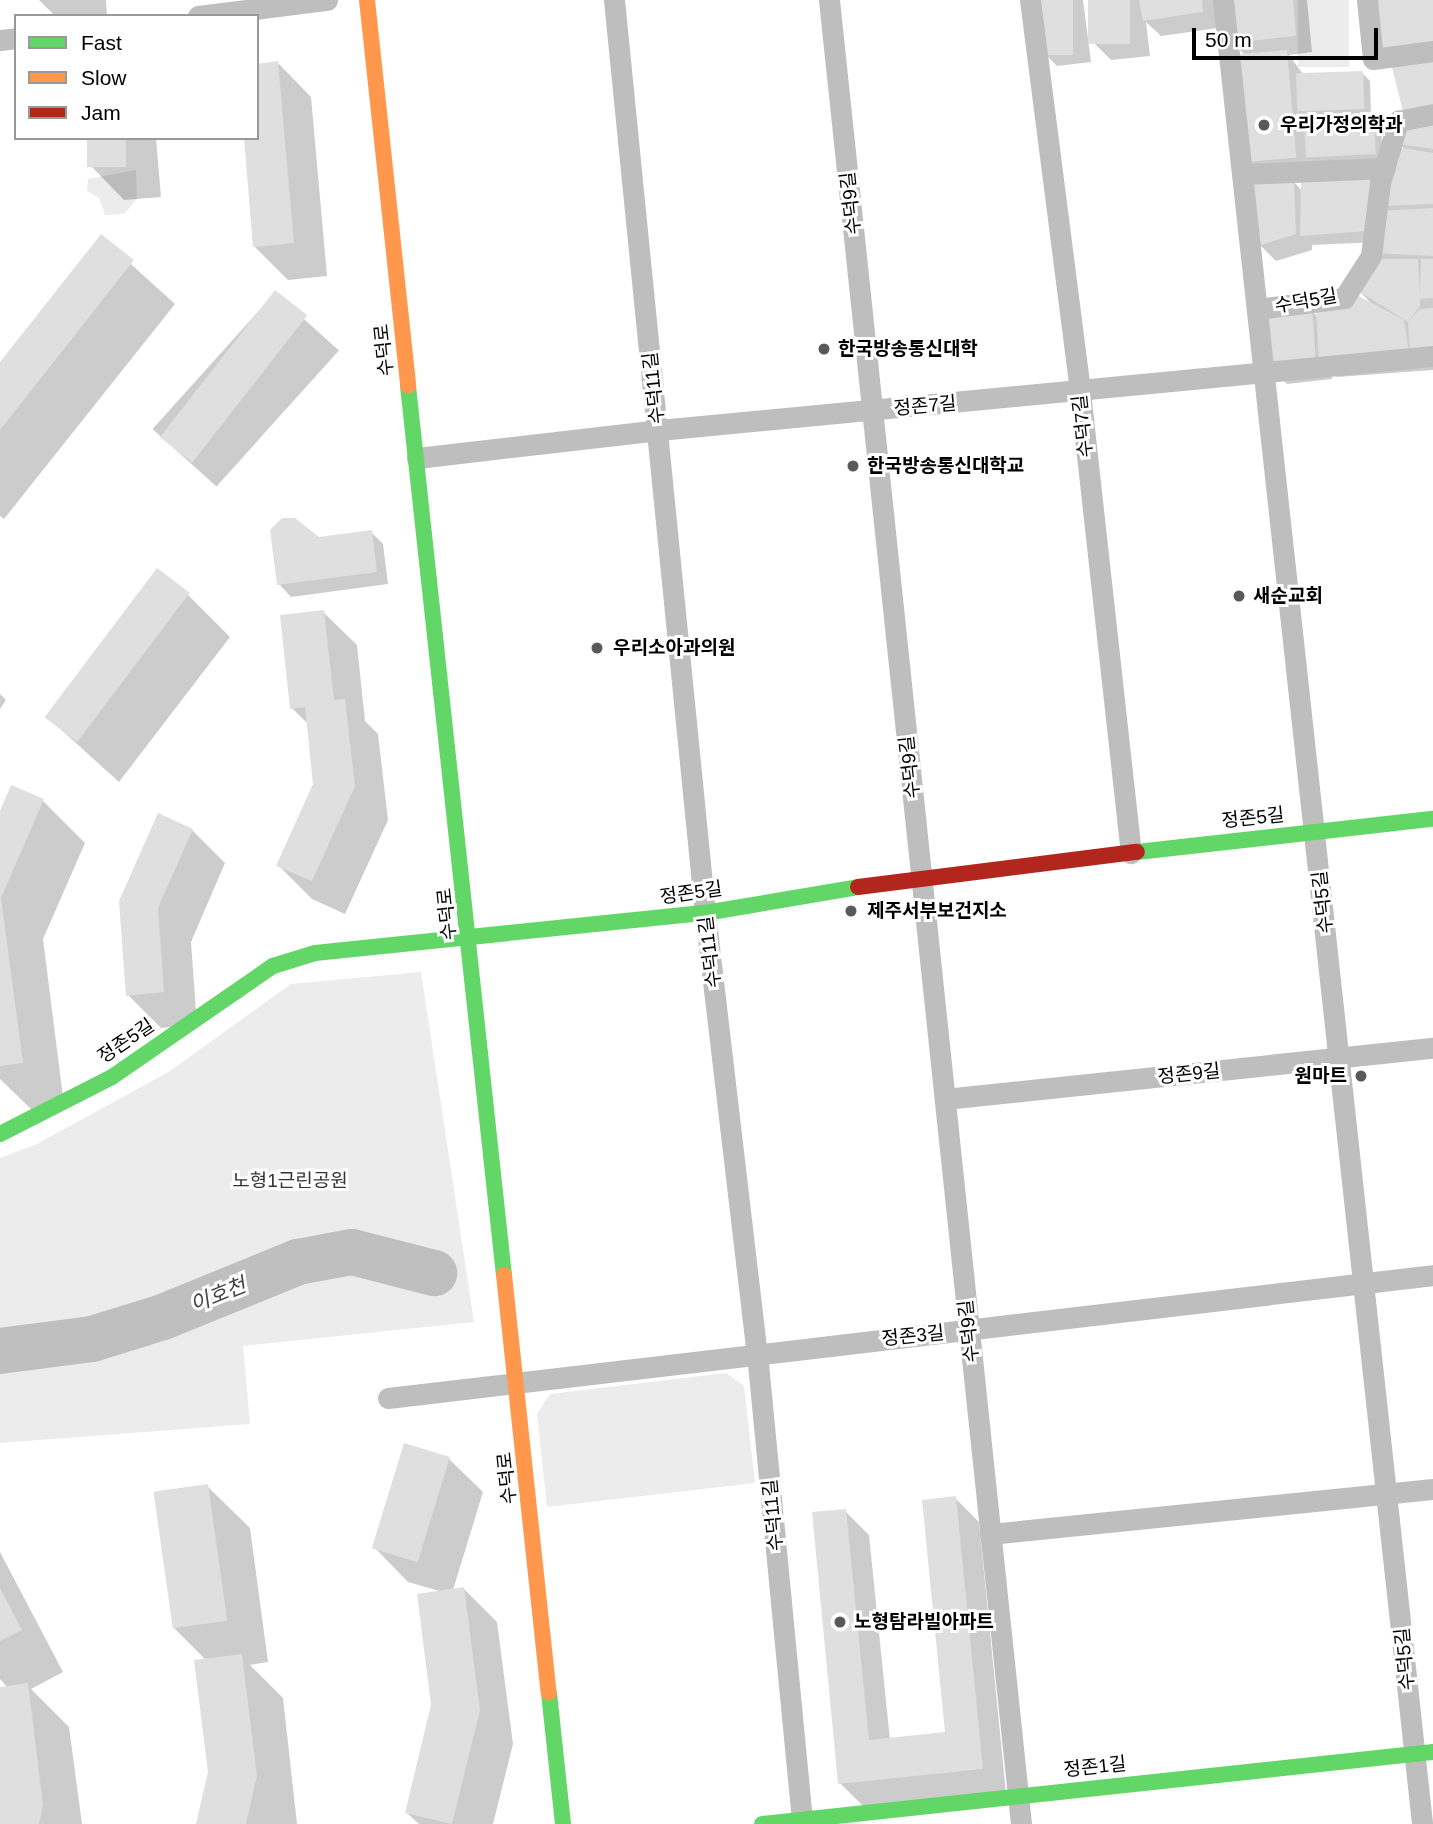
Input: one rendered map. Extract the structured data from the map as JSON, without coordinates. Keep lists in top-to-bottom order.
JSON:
{
  "streets": {
    "street": [
      "수덕9길",
      "수덕5길",
      "수덕로",
      "수덕11길",
      "정존7길",
      "수덕7길",
      "정존5길",
      "정존9길",
      "정존3길",
      "정존1길"
    ]
  },
  "crossings": [
    ["수덕9길", "정존7길"],
    ["수덕9길", "정존5길"],
    ["수덕9길", "정존9길"],
    ["수덕9길", "정존3길"],
    ["수덕9길", "정존1길"],
    ["수덕5길", "정존7길"],
    ["수덕5길", "정존5길"],
    ["수덕5길", "정존9길"],
    ["수덕5길", "정존3길"],
    ["수덕5길", "정존1길"],
    ["수덕로", "정존7길"],
    ["수덕로", "정존5길"],
    ["수덕로", "정존3길"],
    ["수덕11길", "정존7길"],
    ["수덕11길", "정존5길"],
    ["수덕11길", "정존3길"],
    ["수덕11길", "정존1길"],
    ["정존7길", "수덕7길"],
    ["수덕7길", "정존5길"]
  ],
  "water": ["이호천"],
  "parks": ["노형1근린공원"],
  "places": [
    "우리가정의학과",
    "한국방송통신대학",
    "한국방송통신대학교",
    "새순교회",
    "우리소아과의원",
    "제주서부보건지소",
    "원마트",
    "노형탐라빌아파트"
  ],
  "legend": ["Fast", "Slow", "Jam"],
  "scale_bar": "50 m"
}
